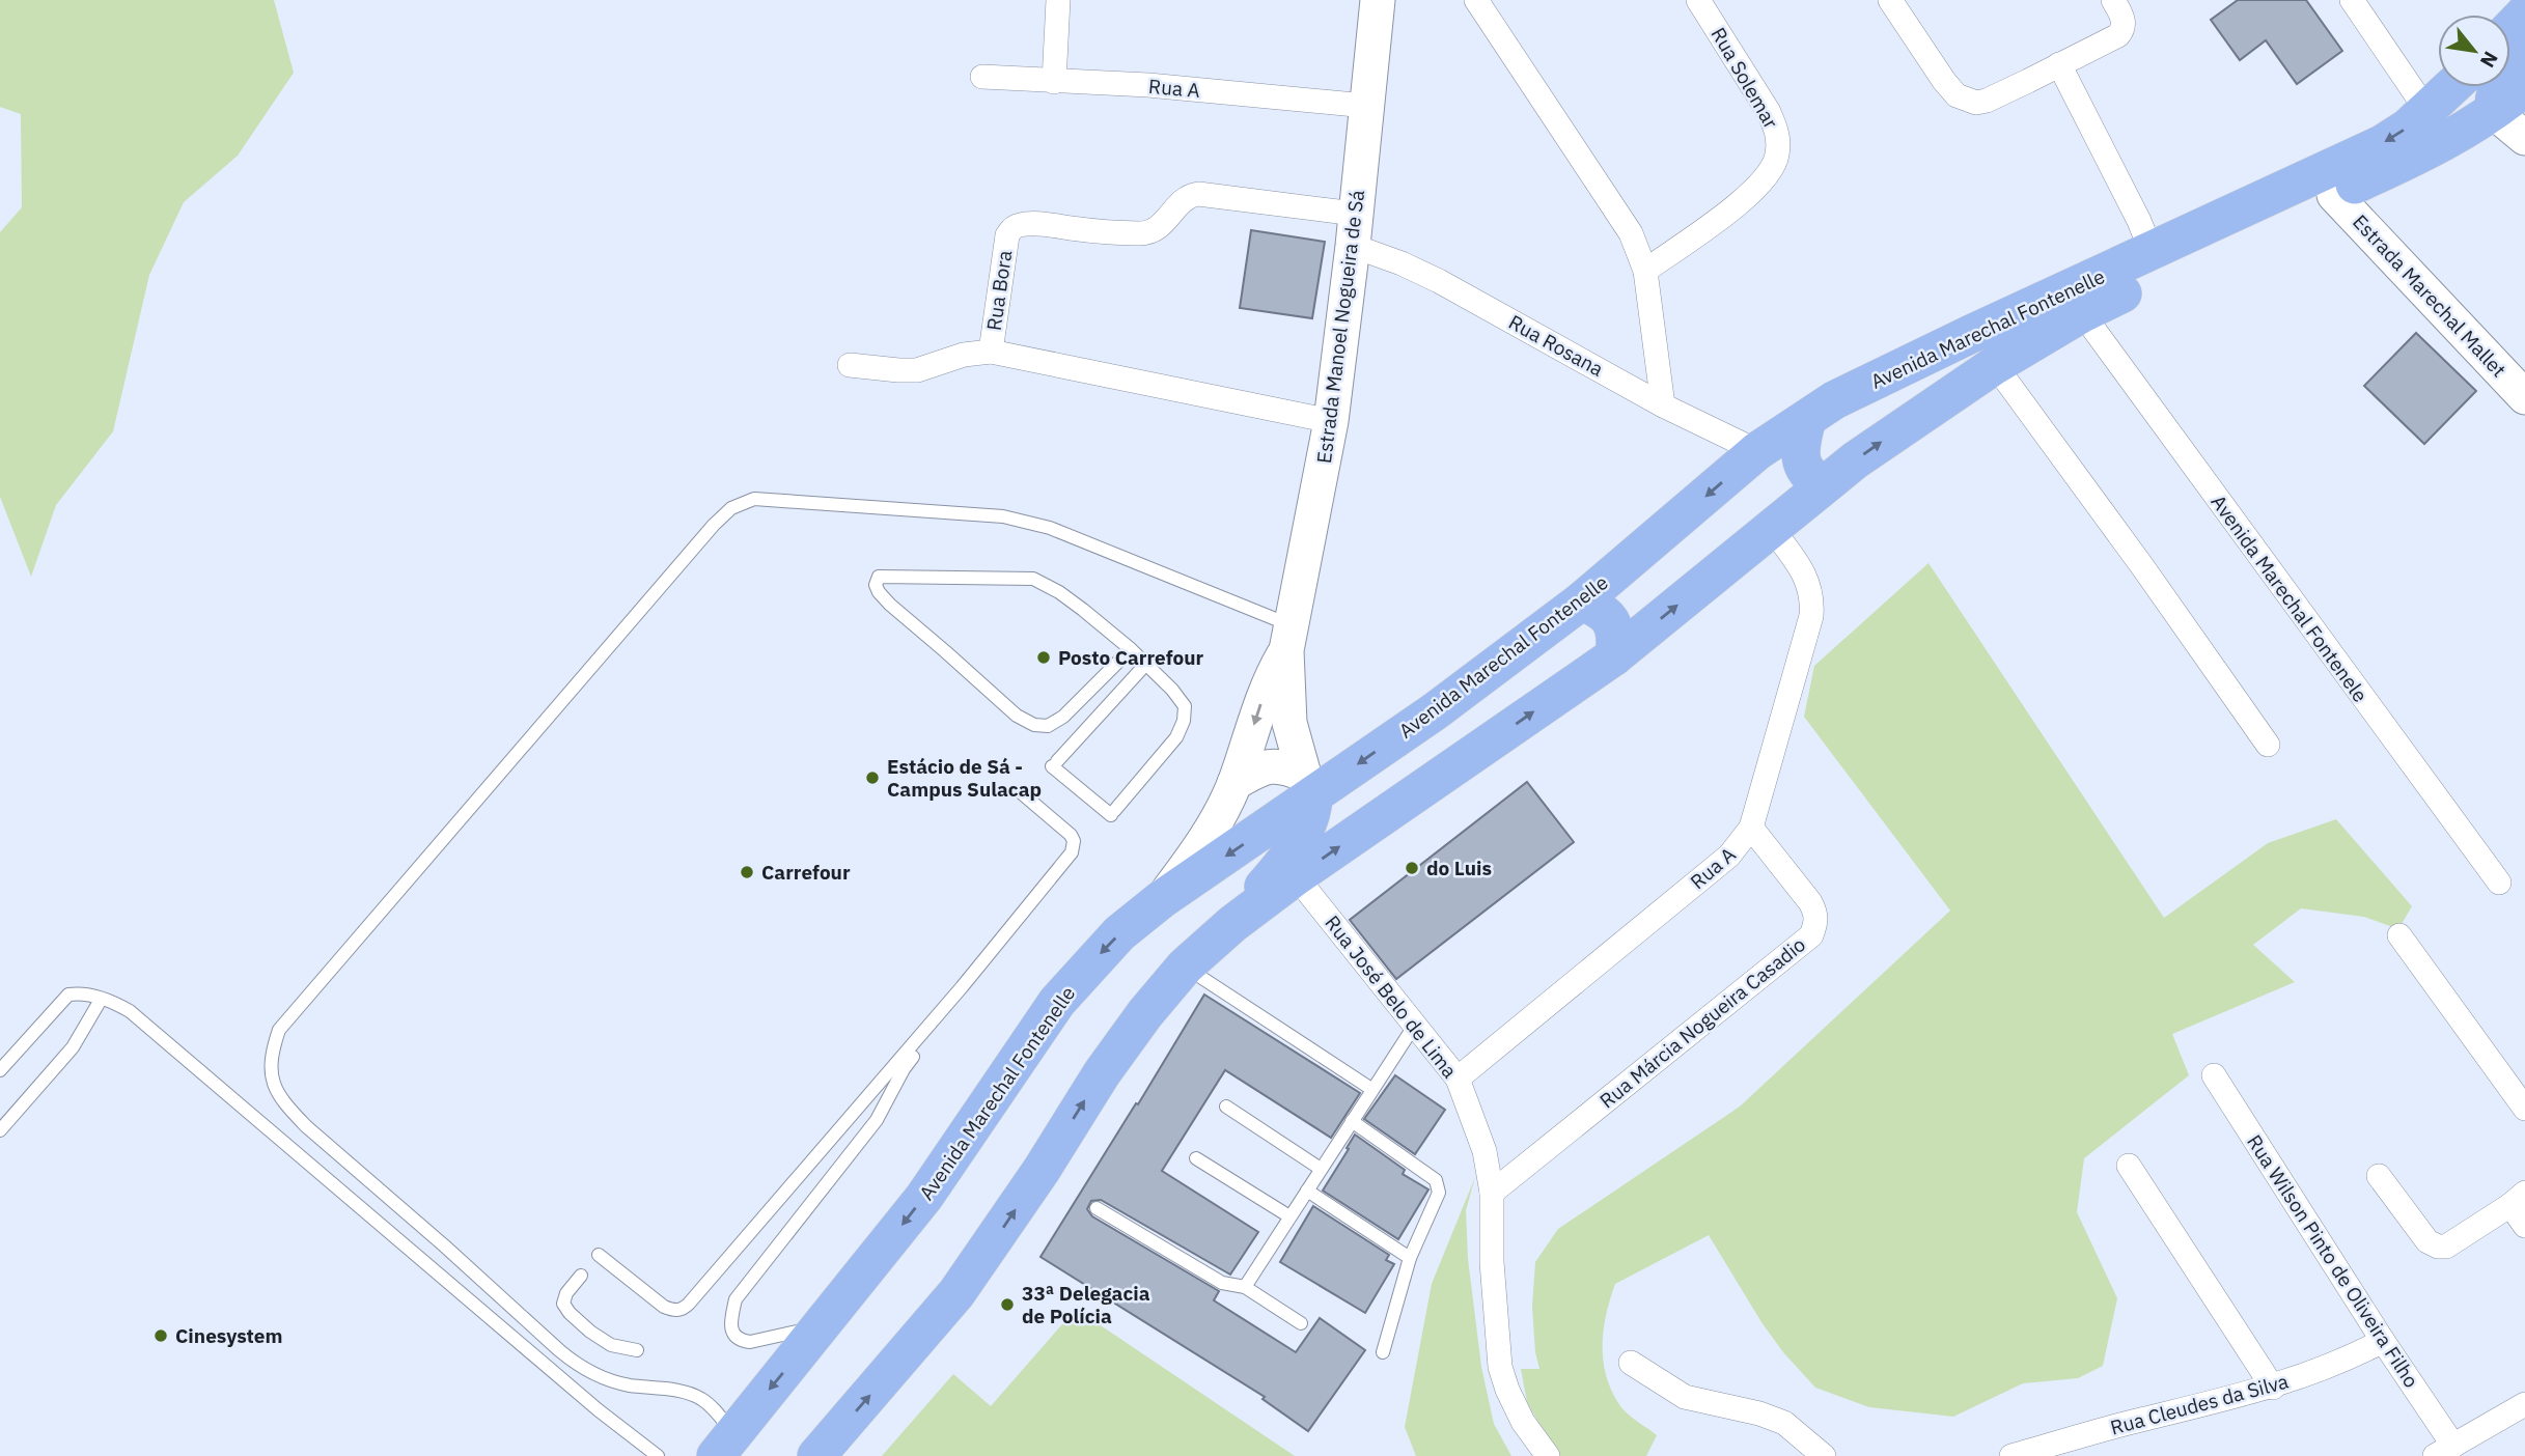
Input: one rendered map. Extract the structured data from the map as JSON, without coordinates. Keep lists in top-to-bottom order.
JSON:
{
  "streets": {
    "main road": ["Estrada Marechal Mallet", "Estrada Manoel Nogueira de Sá", "Avenida Marechal Fontenelle"],
    "street": [
      "Rua Solemar",
      "Rua A",
      "Rua Bora",
      "Rua Rosana",
      "Avenida Marechal Fontenele",
      "Rua José Belo de Lima",
      "Rua Márcia Nogueira Casadio",
      "Rua Wilson Pinto de Oliveira Filho",
      "Rua Cleudes da Silva"
    ]
  },
  "crossings": [
    ["Rua A", "Estrada Manoel Nogueira de Sá"],
    ["Rua A", "Avenida Marechal Fontenelle"],
    ["Rua A", "Rua José Belo de Lima"],
    ["Rua A", "Rua Márcia Nogueira Casadio"],
    ["Rua Bora", "Rua Rosana"],
    ["Estrada Marechal Mallet", "Avenida Marechal Fontenelle"],
    ["Estrada Manoel Nogueira de Sá", "Avenida Marechal Fontenelle"],
    ["Estrada Manoel Nogueira de Sá", "Rua Rosana"],
    ["Avenida Marechal Fontenelle", "Rua Rosana"],
    ["Avenida Marechal Fontenelle", "Avenida Marechal Fontenele"],
    ["Avenida Marechal Fontenelle", "Rua José Belo de Lima"],
    ["Rua José Belo de Lima", "Rua Márcia Nogueira Casadio"],
    ["Rua Wilson Pinto de Oliveira Filho", "Rua Cleudes da Silva"]
  ],
  "places": [
    "Posto Carrefour",
    "Estácio de Sá - Campus Sulacap",
    "do Luis",
    "Carrefour",
    "33ª Delegacia de Polícia",
    "Cinesystem"
  ],
  "north": "bottom right"
}
